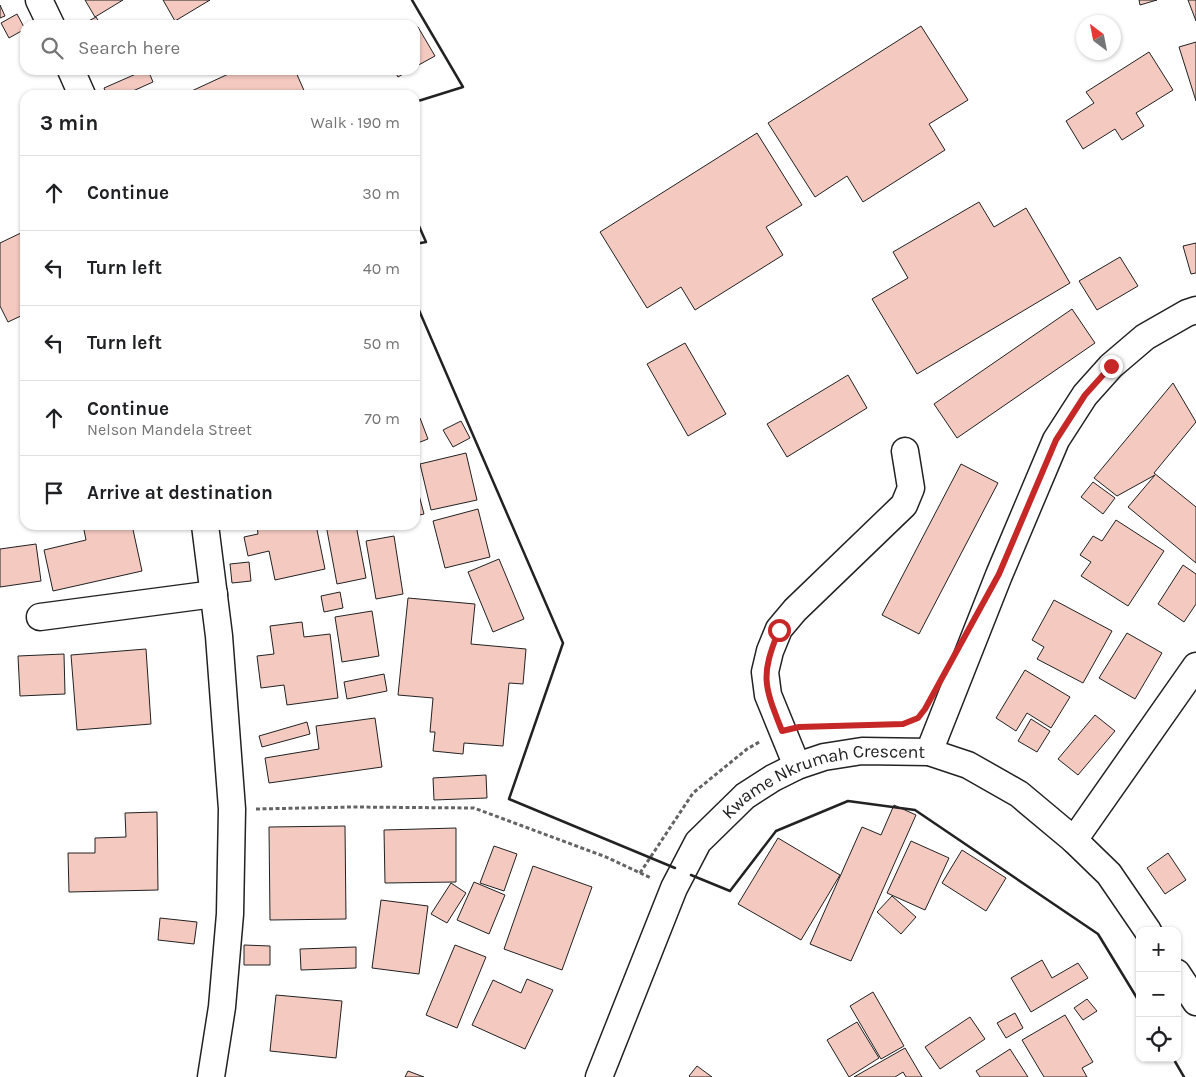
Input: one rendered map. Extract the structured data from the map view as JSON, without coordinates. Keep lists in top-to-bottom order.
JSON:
{
  "streets": {
    "street": ["Kwame Nkrumah Crescent"]
  },
  "north": "top left",
  "page": {
    "search": "Search here",
    "heading": ["3 min", "Walk · 190 m"],
    "list": [
      ["Continue", "30 m"],
      ["Turn left", "40 m"],
      ["Turn left", "50 m"],
      ["Continue", "Nelson Mandela Street", "70 m"],
      "Arrive at destination"
    ],
    "map_buttons": ["+", "−"]
  }
}
